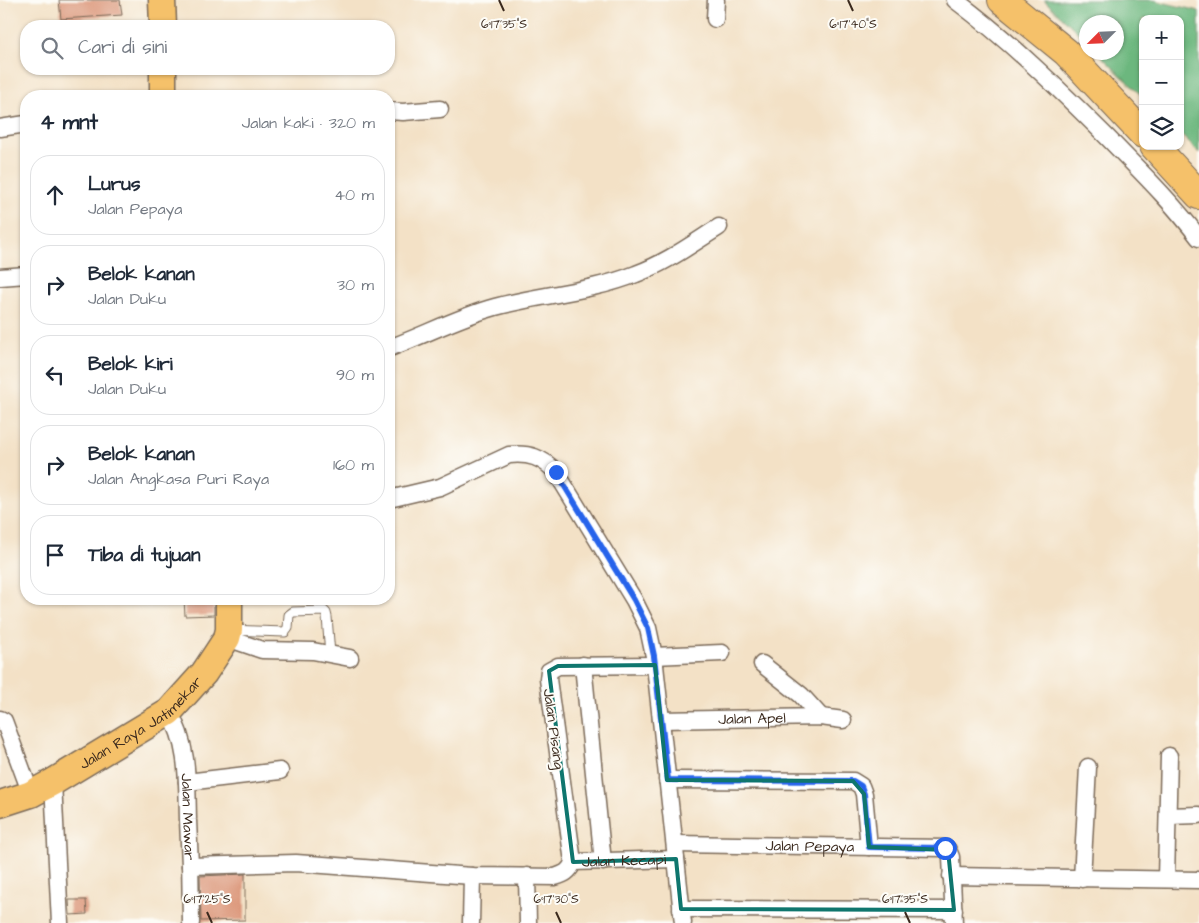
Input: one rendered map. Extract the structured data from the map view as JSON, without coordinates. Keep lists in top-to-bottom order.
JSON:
{
  "streets": {
    "main road": ["Jalan Raya Jatimekar"],
    "street": [
      "Jalan Apel",
      "Jalan Pisang",
      "Jalan Mawar",
      "Jalan Pepaya",
      "Jalan Kecapi"
    ]
  },
  "crossings": [
    ["Jalan Raya Jatimekar", "Jalan Mawar"],
    ["Jalan Pisang", "Jalan Kecapi"],
    ["Jalan Pepaya", "Jalan Kecapi"]
  ],
  "north": "bottom left",
  "page": {
    "map_buttons": ["+", "−"],
    "search": "Cari di sini",
    "heading": ["4 mnt", "Jalan kaki · 320 m"],
    "list": [
      ["Lurus", "Jalan Pepaya", "40 m"],
      ["Belok kanan", "Jalan Duku", "30 m"],
      ["Belok kiri", "Jalan Duku", "90 m"],
      ["Belok kanan", "Jalan Angkasa Puri Raya", "160 m"],
      "Tiba di tujuan"
    ]
  },
  "coordinates": [
    "6°17'35\"S",
    "6°17'40\"S",
    "6°17'25\"S",
    "6°17'30\"S"
  ]
}
